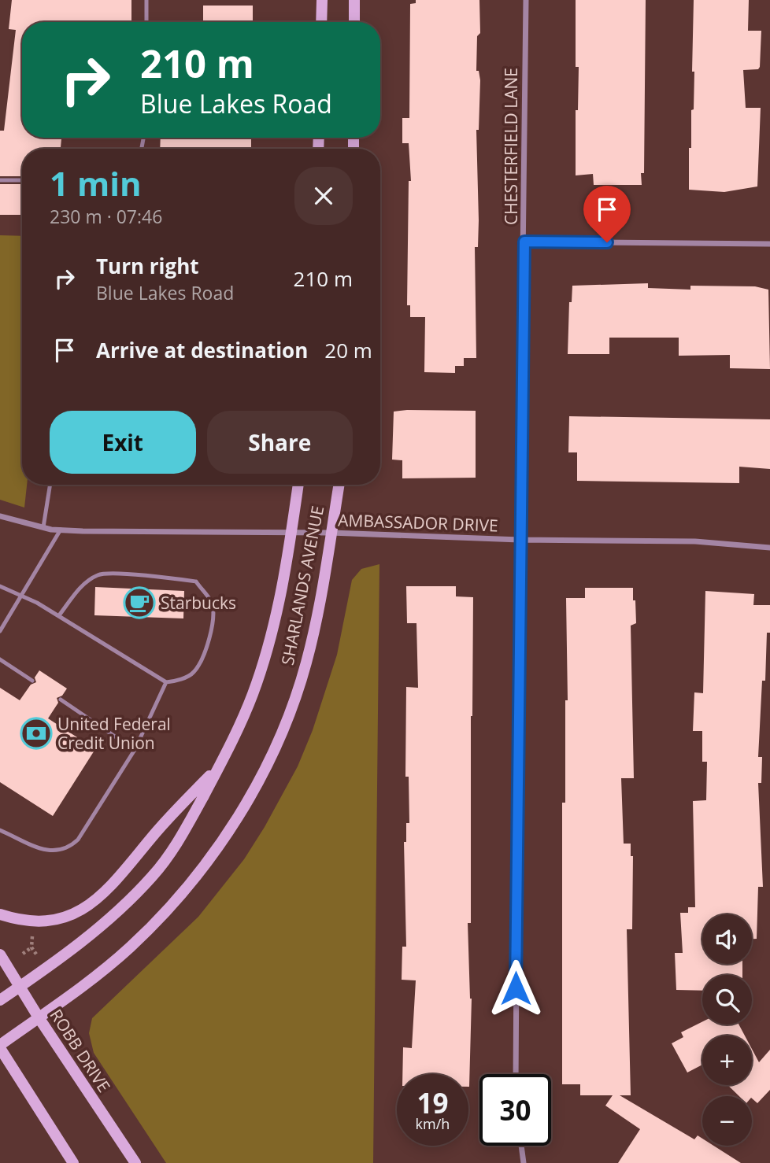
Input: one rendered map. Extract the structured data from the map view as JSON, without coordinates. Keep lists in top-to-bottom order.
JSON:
{
  "streets": {
    "main road": ["SHARLANDS AVENUE", "ROBB DRIVE"],
    "street": ["CHESTERFIELD LANE", "AMBASSADOR DRIVE"]
  },
  "crossings": [
    ["CHESTERFIELD LANE", "AMBASSADOR DRIVE"],
    ["AMBASSADOR DRIVE", "SHARLANDS AVENUE"],
    ["SHARLANDS AVENUE", "ROBB DRIVE"]
  ],
  "places": {
    "cafe": ["Starbucks"],
    "bank": ["United Federal Credit Union"]
  },
  "page": {
    "turn": ["210 m", "Blue Lakes Road"],
    "heading": ["1 min", "230 m · 07:46"],
    "list": [
      {
        "name": "Turn right",
        "note": "Blue Lakes Road",
        "value": "210 m"
      },
      {
        "name": "Arrive at destination",
        "value": "20 m"
      }
    ],
    "buttons": ["Exit", "Share"],
    "map_buttons": ["+", "−"],
    "speed": "19 km/h",
    "limit": "30"
  }
}
